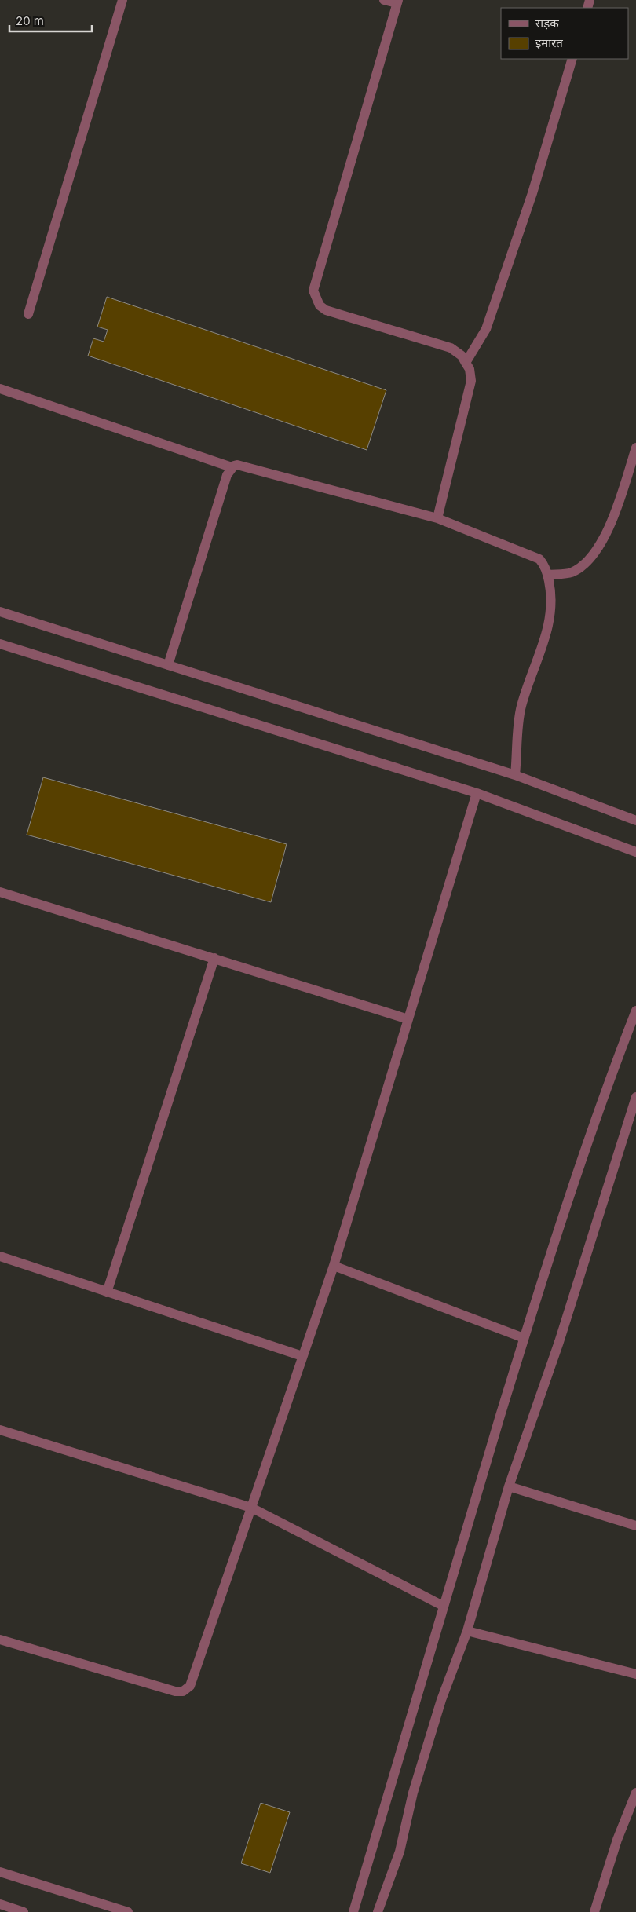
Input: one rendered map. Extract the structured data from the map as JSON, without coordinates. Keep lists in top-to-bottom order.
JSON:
{
  "legend": ["सड़क", "इमारत"],
  "scale_bar": "20 m"
}
